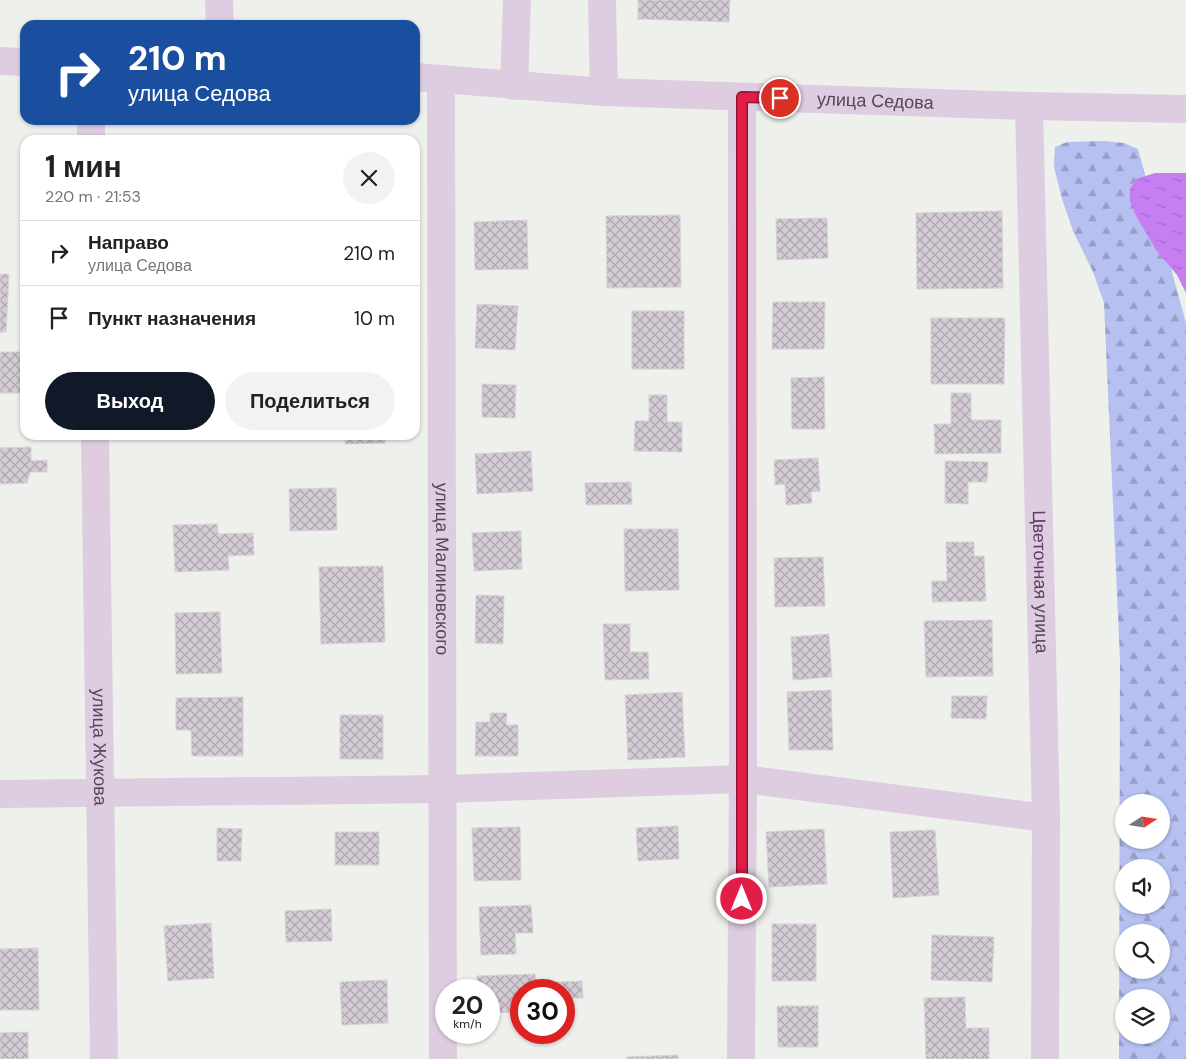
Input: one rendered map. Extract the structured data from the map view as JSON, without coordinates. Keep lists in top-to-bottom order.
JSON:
{
  "streets": {
    "street": [
      "улица Седова",
      "улица Малиновского",
      "Цветочная улица",
      "улица Жукова"
    ]
  },
  "crossings": [
    ["улица Седова", "улица Малиновского"],
    ["улица Седова", "Цветочная улица"]
  ],
  "north": "right",
  "page": {
    "turn": ["210 m", "улица Седова"],
    "heading": ["1 мин", "220 m · 21:53"],
    "list": [
      {
        "name": "Направо",
        "note": "улица Седова",
        "value": "210 m"
      },
      {
        "name": "Пункт назначения",
        "value": "10 m"
      }
    ],
    "buttons": ["Выход", "Поделиться"],
    "speed": "20 km/h",
    "limit": "30"
  }
}
